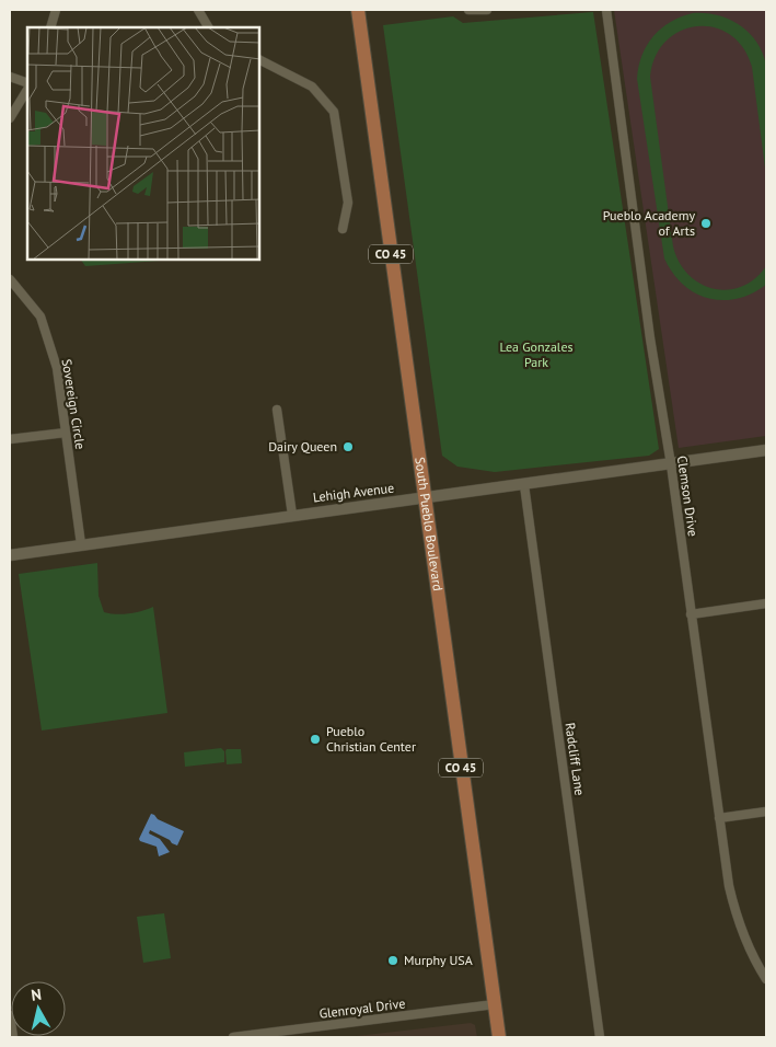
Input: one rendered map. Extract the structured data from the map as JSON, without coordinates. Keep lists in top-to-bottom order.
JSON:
{
  "streets": {
    "main road": ["CO 45", "South Pueblo Boulevard"],
    "street": [
      "Sovereign Circle",
      "Lehigh Avenue",
      "Clemson Drive",
      "Radcliff Lane",
      "Glenroyal Drive"
    ]
  },
  "crossings": [
    ["Sovereign Circle", "Lehigh Avenue"],
    ["Lehigh Avenue", "Clemson Drive"],
    ["Lehigh Avenue", "South Pueblo Boulevard"],
    ["Lehigh Avenue", "Radcliff Lane"],
    ["South Pueblo Boulevard", "Glenroyal Drive"]
  ],
  "parks": ["Lea Gonzales Park"],
  "places": [
    "Pueblo Academy of Arts",
    "Dairy Queen",
    "Pueblo Christian Center",
    "Murphy USA"
  ],
  "north": "top"
}
